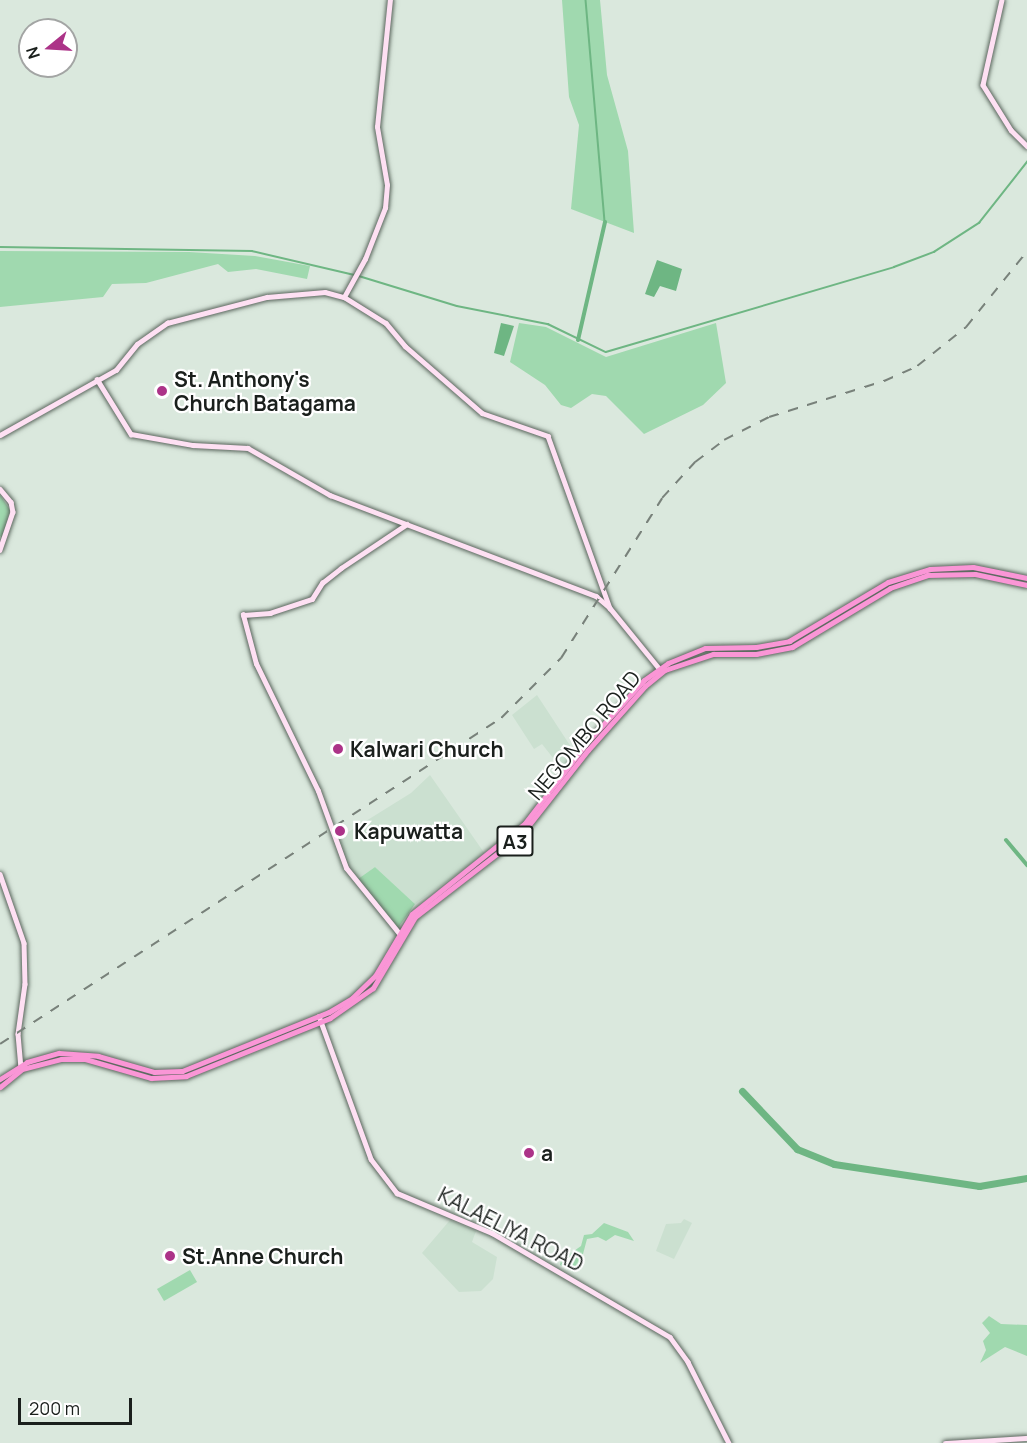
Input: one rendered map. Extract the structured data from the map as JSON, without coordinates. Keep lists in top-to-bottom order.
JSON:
{
  "streets": {
    "highway": ["NEGOMBO ROAD", "A3"],
    "street": ["KALAELIYA ROAD"]
  },
  "crossings": [
    ["NEGOMBO ROAD", "KALAELIYA ROAD"]
  ],
  "places": [
    "St. Anthony's Church Batagama",
    "Kalwari Church",
    "Kapuwatta",
    "a",
    "St.Anne Church"
  ],
  "scale_bar": "200 m",
  "north": "left"
}
